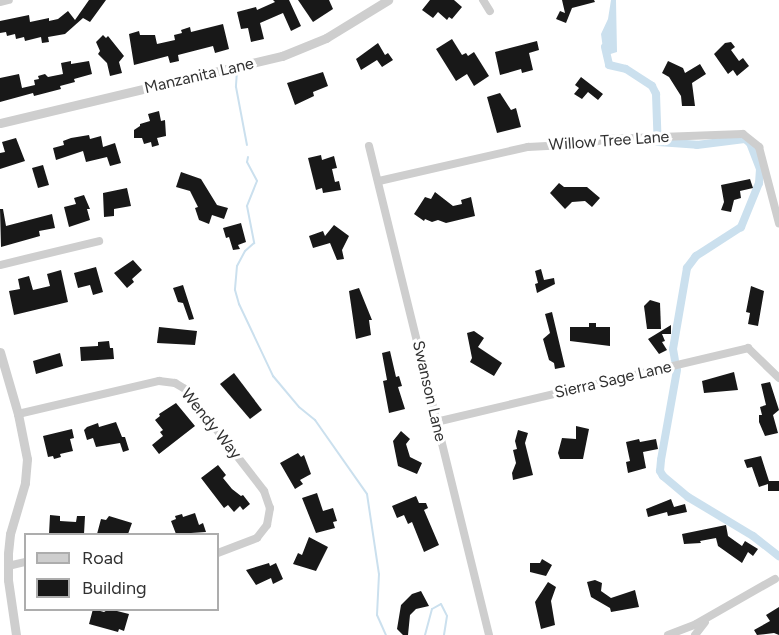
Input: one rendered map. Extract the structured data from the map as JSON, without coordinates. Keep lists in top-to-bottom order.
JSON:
{
  "streets": {
    "street": [
      "Manzanita Lane",
      "Willow Tree Lane",
      "Sierra Sage Lane",
      "Swanson Lane",
      "Wendy Way"
    ]
  },
  "crossings": [
    ["Willow Tree Lane", "Swanson Lane"],
    ["Sierra Sage Lane", "Swanson Lane"]
  ],
  "legend": ["Road", "Building"]
}
